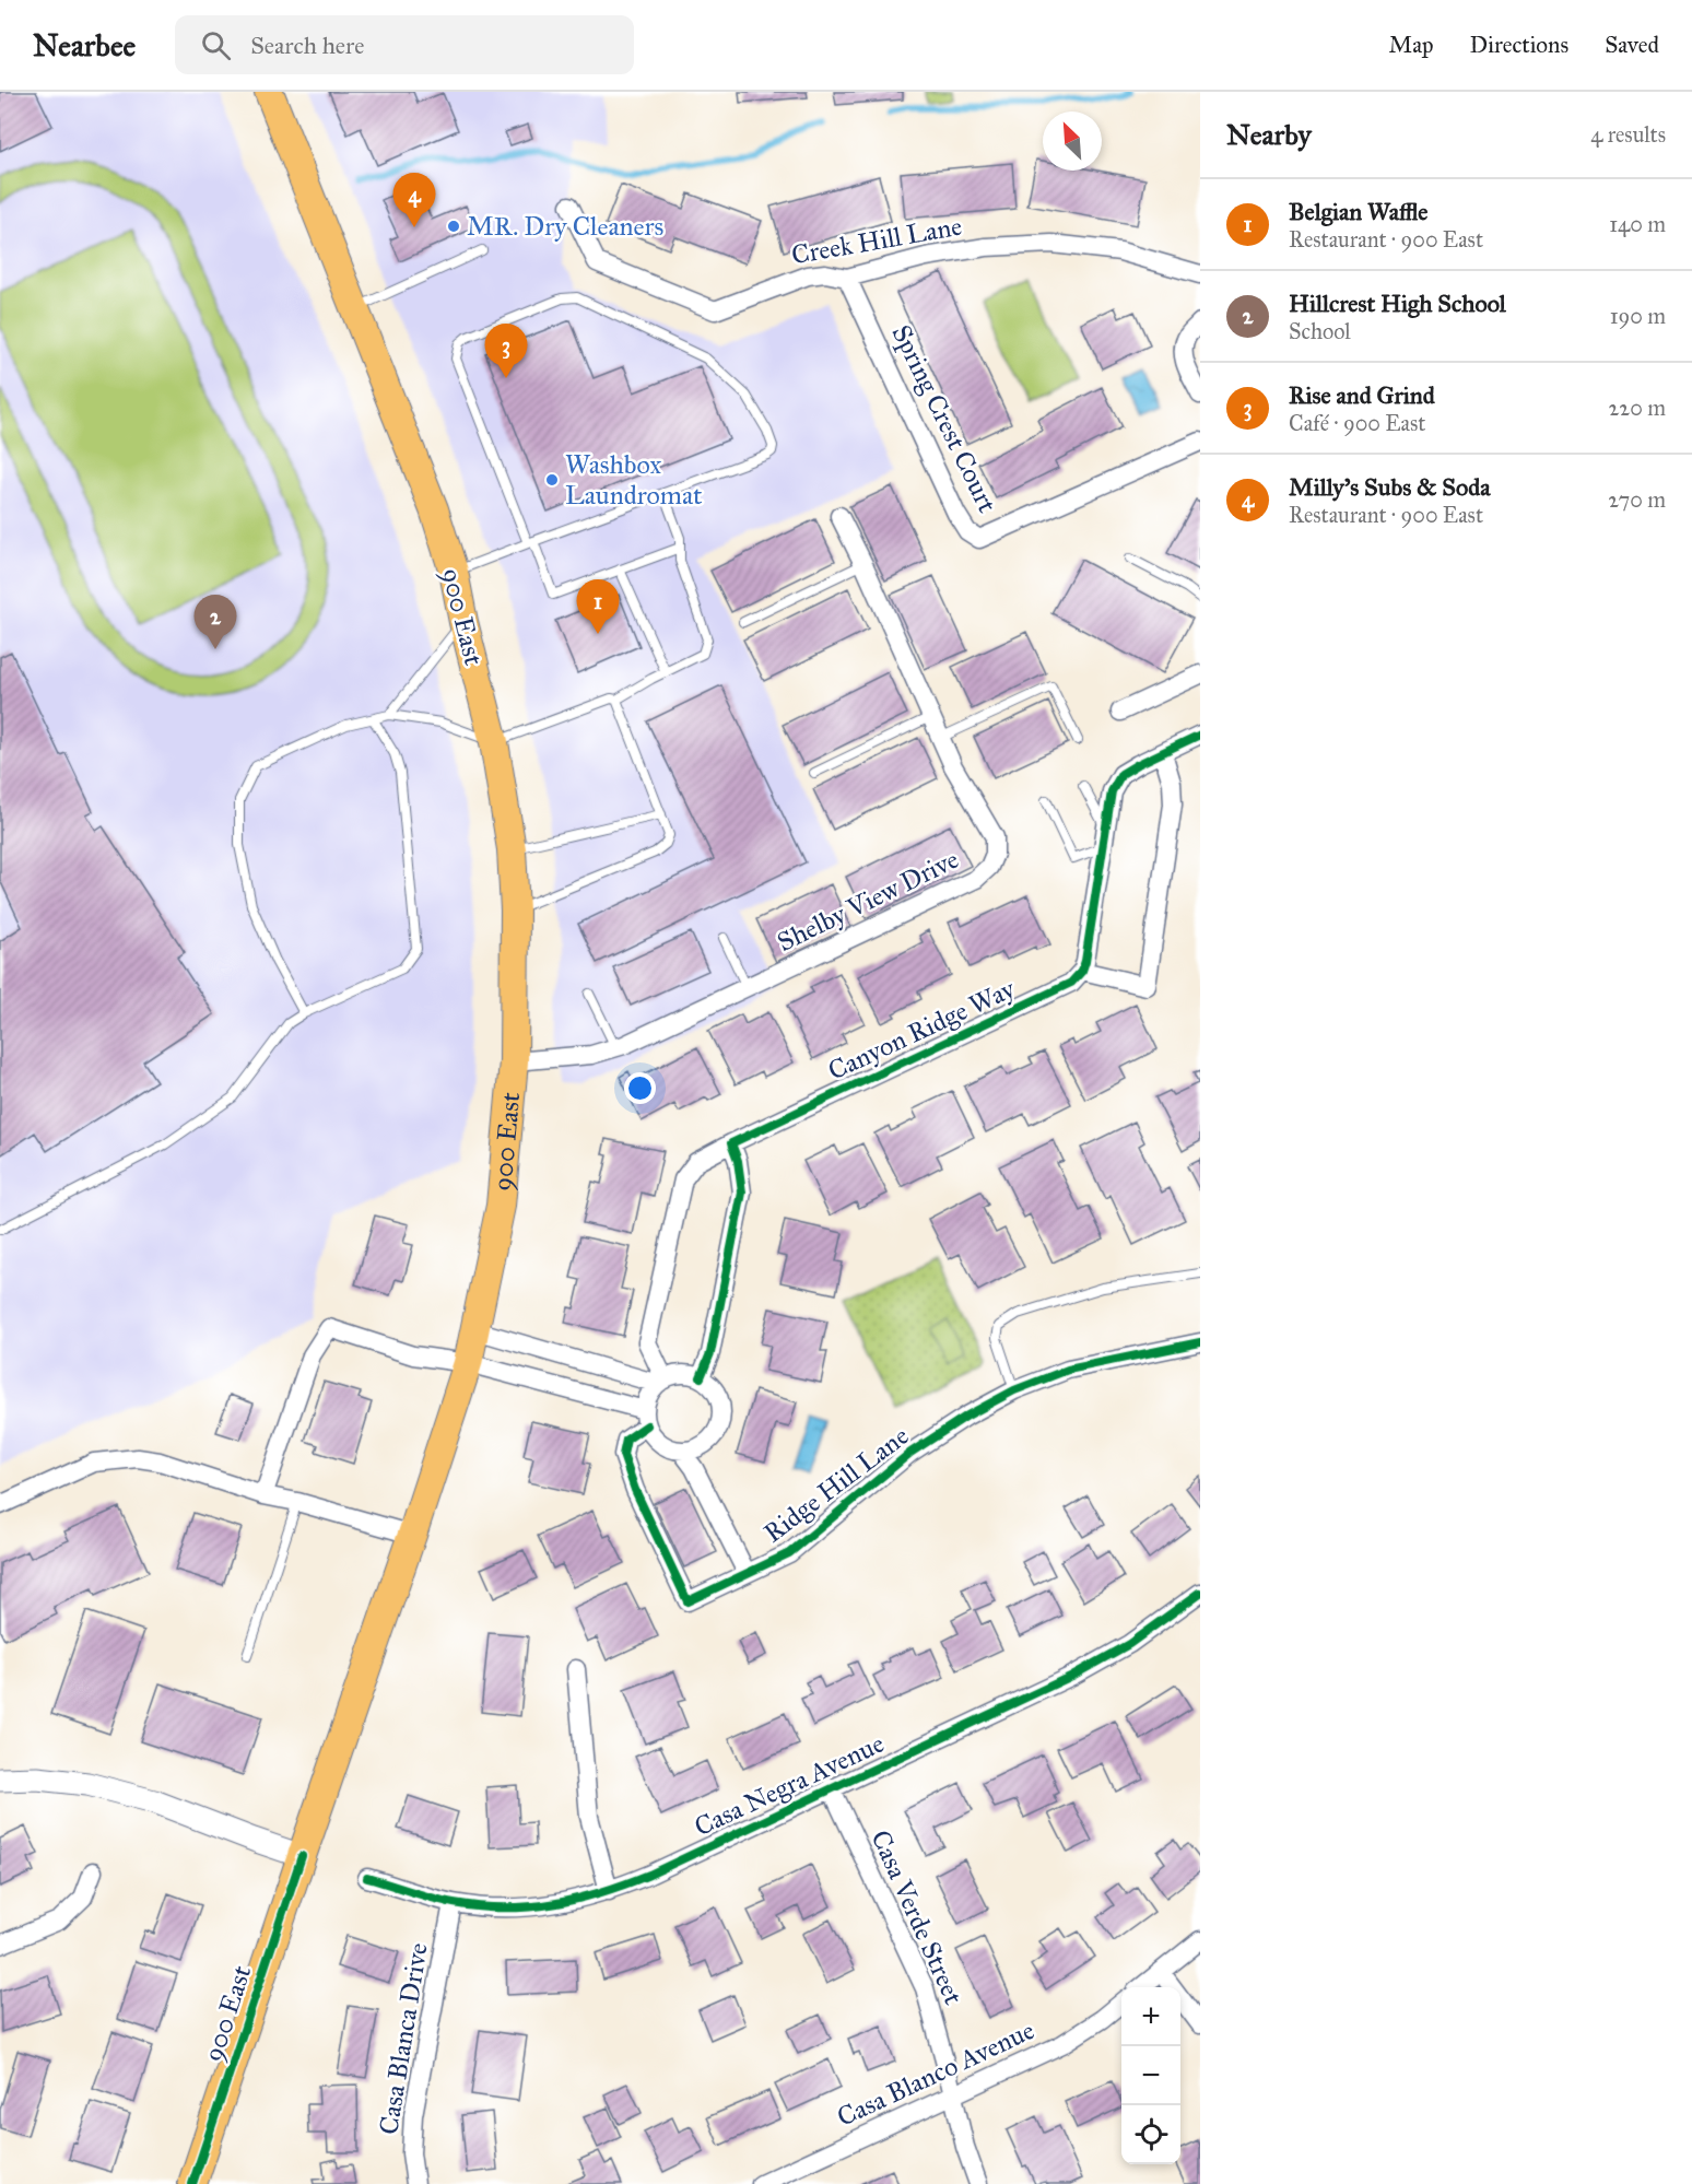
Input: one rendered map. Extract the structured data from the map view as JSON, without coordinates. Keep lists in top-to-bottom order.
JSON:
{
  "streets": {
    "main road": ["900 East"],
    "street": [
      "Creek Hill Lane",
      "Spring Crest Court",
      "Shelby View Drive",
      "Canyon Ridge Way",
      "Ridge Hill Lane",
      "Casa Negra Avenue",
      "Casa Verde Street",
      "Casa Blanca Drive",
      "Casa Blanco Avenue"
    ]
  },
  "crossings": [
    ["Creek Hill Lane", "Spring Crest Court"],
    ["900 East", "Shelby View Drive"],
    ["Canyon Ridge Way", "Ridge Hill Lane"],
    ["Casa Negra Avenue", "Casa Verde Street"],
    ["Casa Negra Avenue", "Casa Blanca Drive"],
    ["Casa Verde Street", "Casa Blanco Avenue"]
  ],
  "places": ["MR. Dry Cleaners", "Washbox Laundromat"],
  "north": "top left",
  "page": {
    "header": "Nearbee",
    "search": "Search here",
    "nav": ["Map", "Directions", "Saved"],
    "heading": ["Nearby", "4 results"],
    "pins": [
      "4",
      "3",
      "1",
      "2"
    ],
    "list": [
      {
        "mark": "1",
        "name": "Belgian Waffle",
        "note": "Restaurant · 900 East",
        "value": "140 m"
      },
      {
        "mark": "2",
        "name": "Hillcrest High School",
        "note": "School",
        "value": "190 m"
      },
      {
        "mark": "3",
        "name": "Rise and Grind",
        "note": "Café · 900 East",
        "value": "220 m"
      },
      {
        "mark": "4",
        "name": "Milly's Subs & Soda",
        "note": "Restaurant · 900 East",
        "value": "270 m"
      }
    ],
    "map_buttons": ["+", "−"]
  }
}
